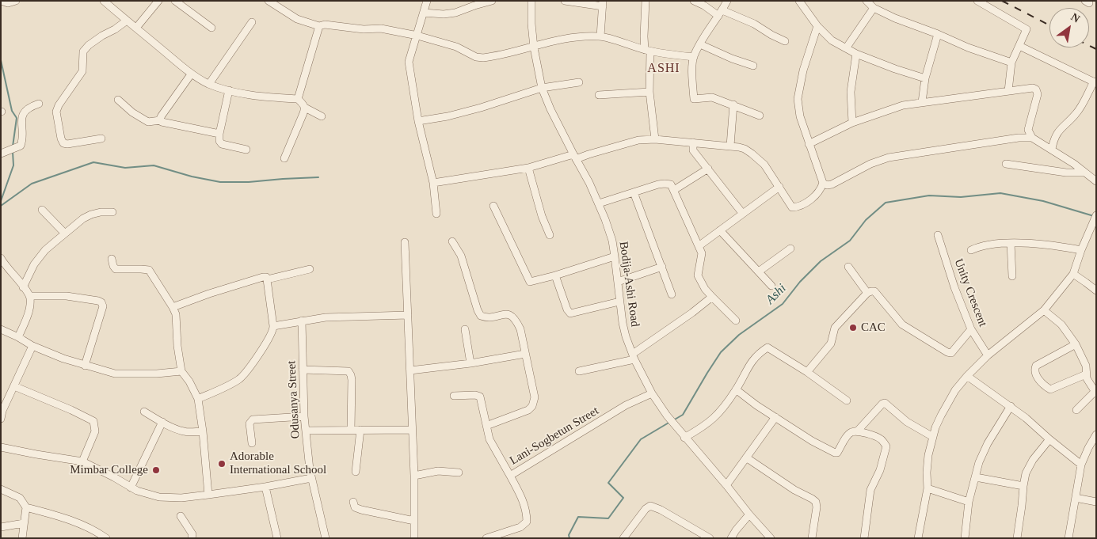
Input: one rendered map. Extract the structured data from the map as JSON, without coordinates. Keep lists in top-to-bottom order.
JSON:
{
  "streets": {
    "street": [
      "Bodija-Ashi Road",
      "Unity Crescent",
      "Odusanya Street",
      "Lani-Sogbetun Street"
    ]
  },
  "crossings": [
    ["Bodija-Ashi Road", "Lani-Sogbetun Street"]
  ],
  "districts": ["ASHI"],
  "water": ["Ashi"],
  "places": ["CAC", "Adorable International School", "Mimbar College"],
  "north": "top right"
}
